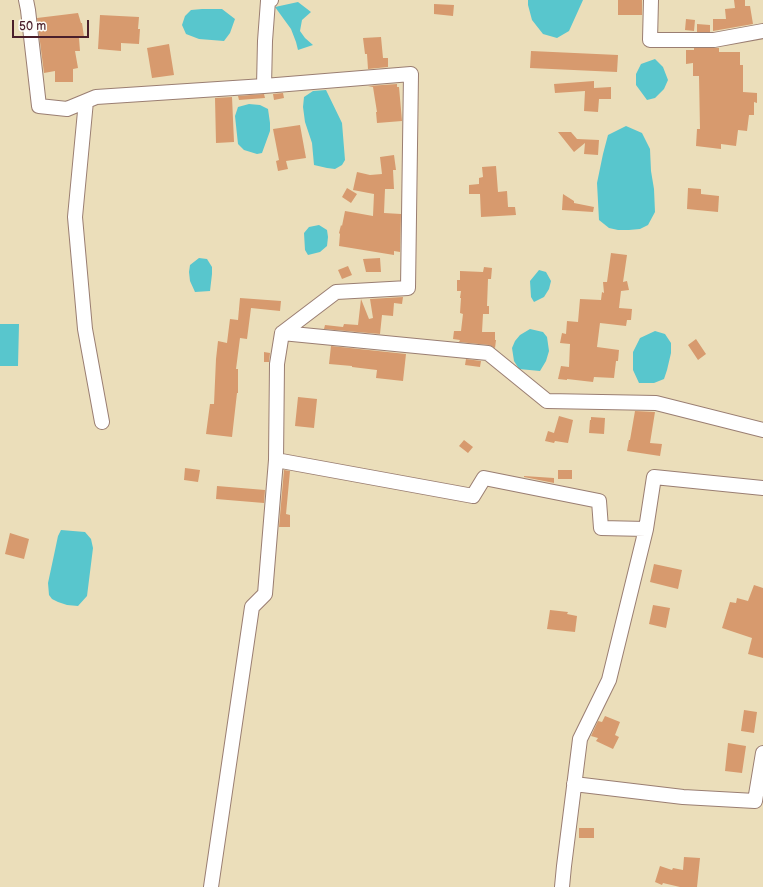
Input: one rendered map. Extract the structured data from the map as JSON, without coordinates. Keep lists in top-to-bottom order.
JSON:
{
  "scale_bar": "50 m"
}
